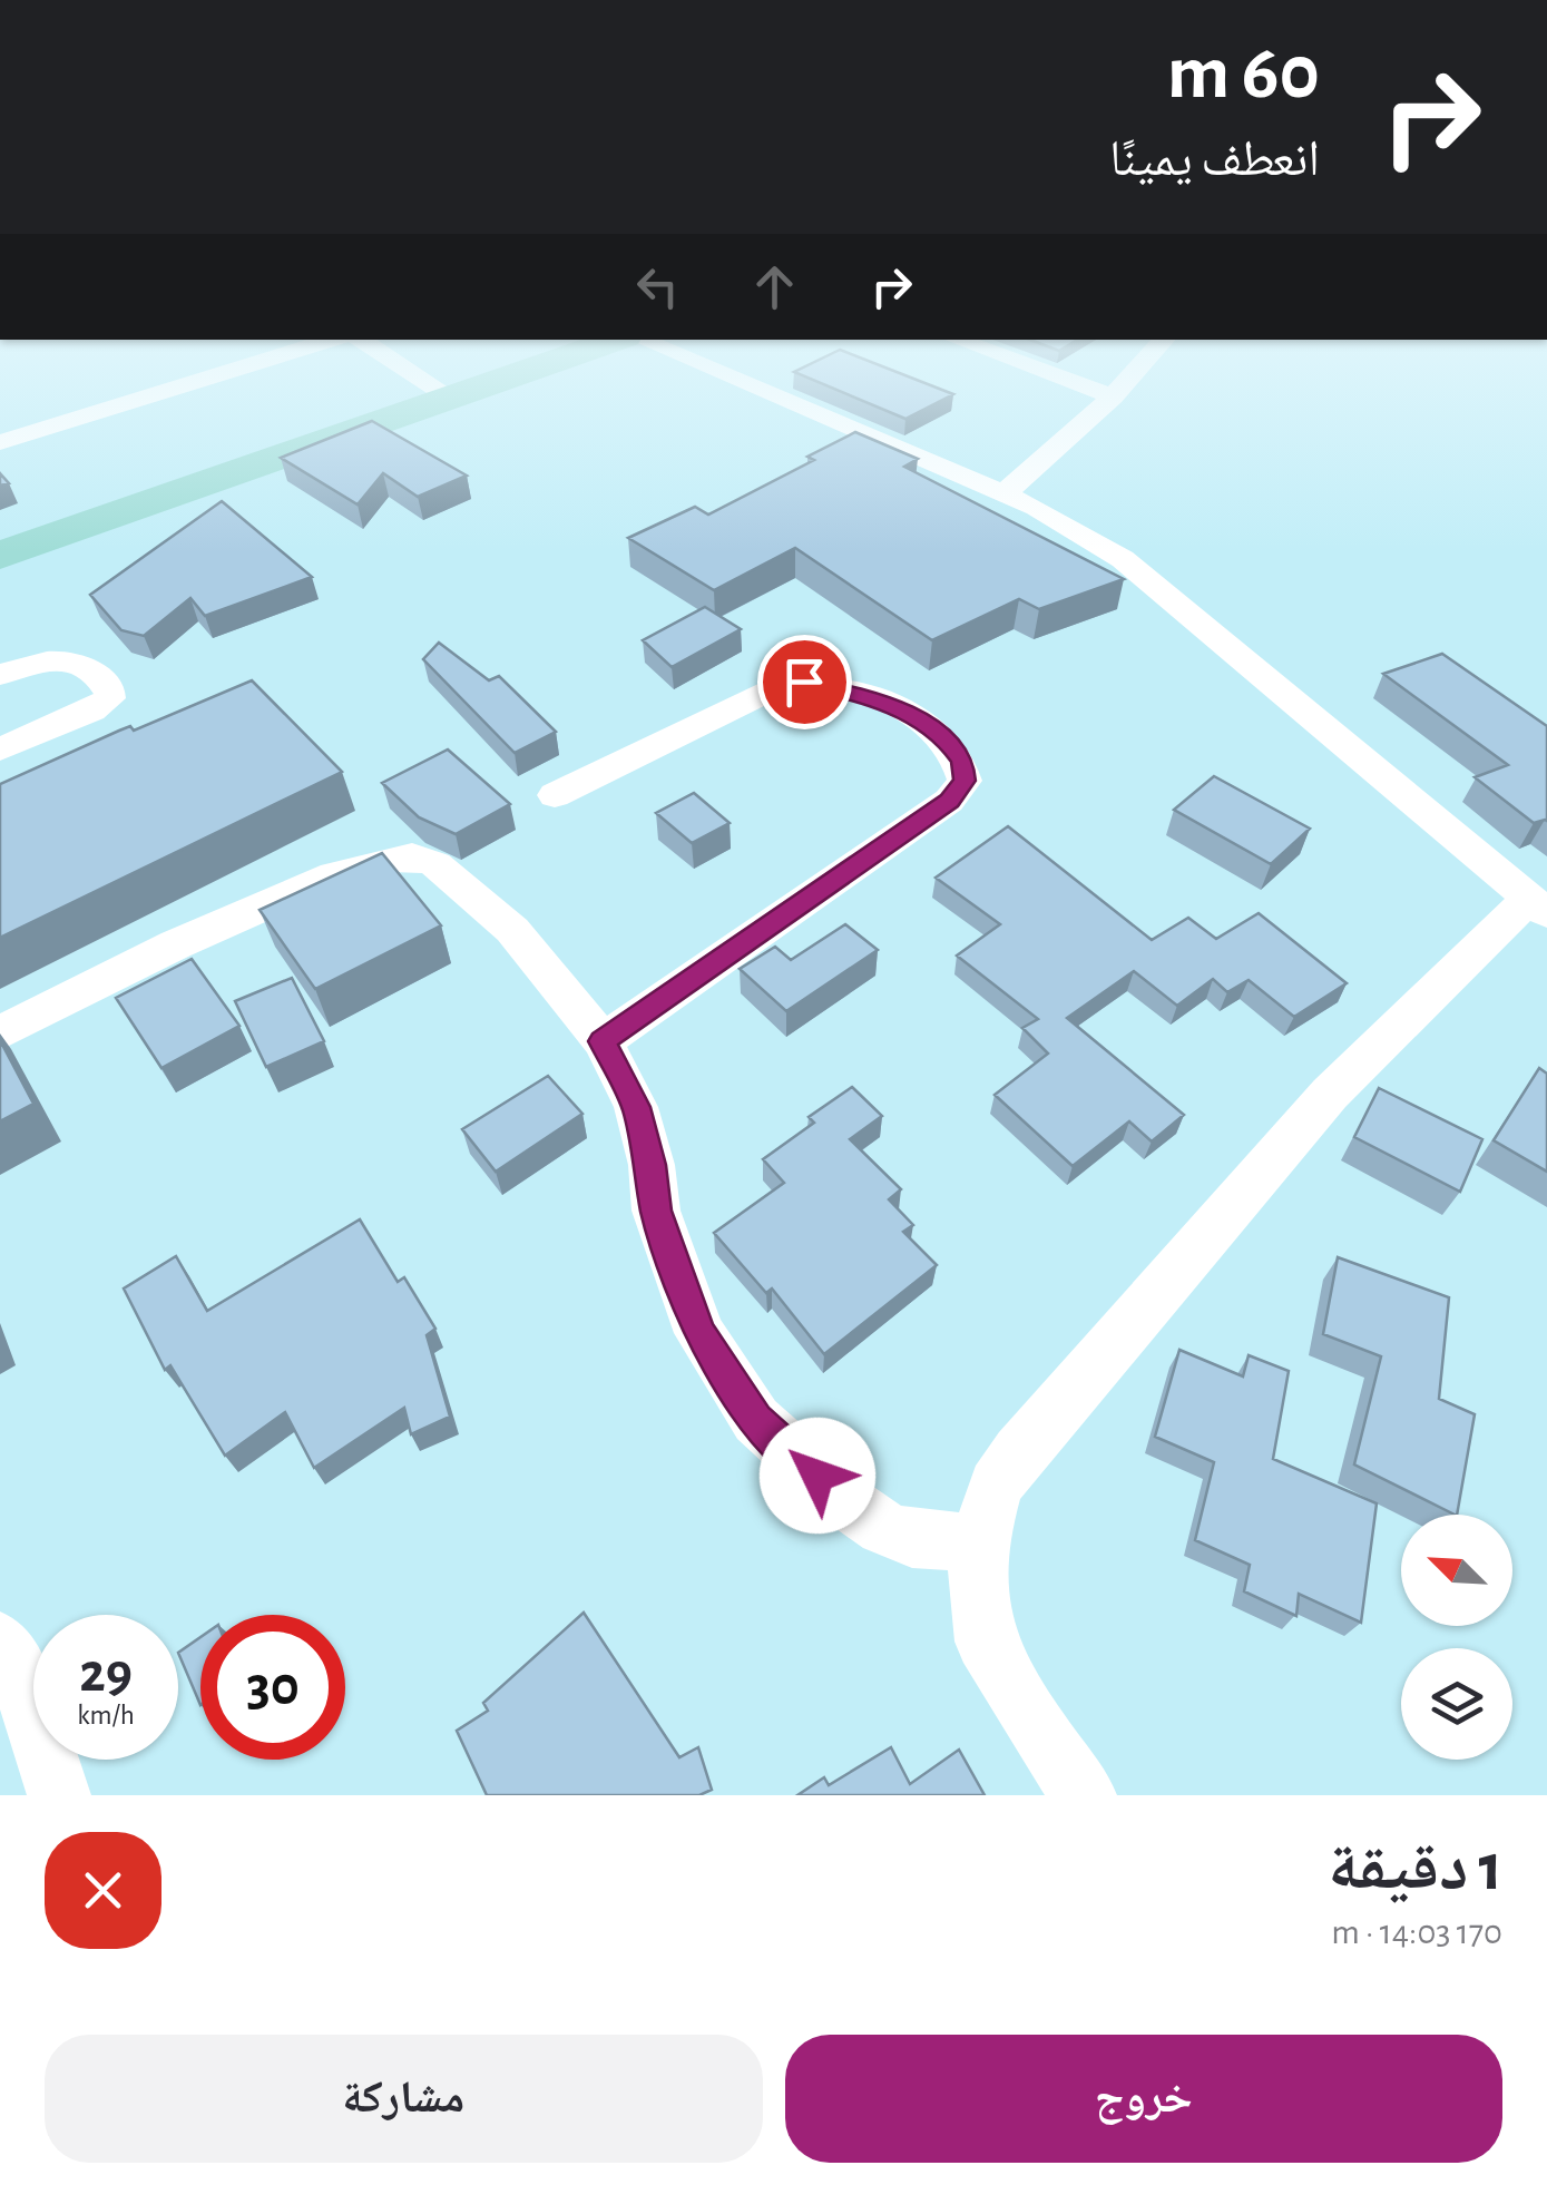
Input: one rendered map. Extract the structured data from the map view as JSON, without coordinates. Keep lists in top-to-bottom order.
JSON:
{
  "north": "top left",
  "page": {
    "turn": ["60 m", "انعطف يمينًا"],
    "speed": "29 km/h",
    "limit": "30",
    "heading": ["1 دقيقة", "170 m · 14:03"],
    "buttons": ["خروج", "مشاركة"]
  }
}
